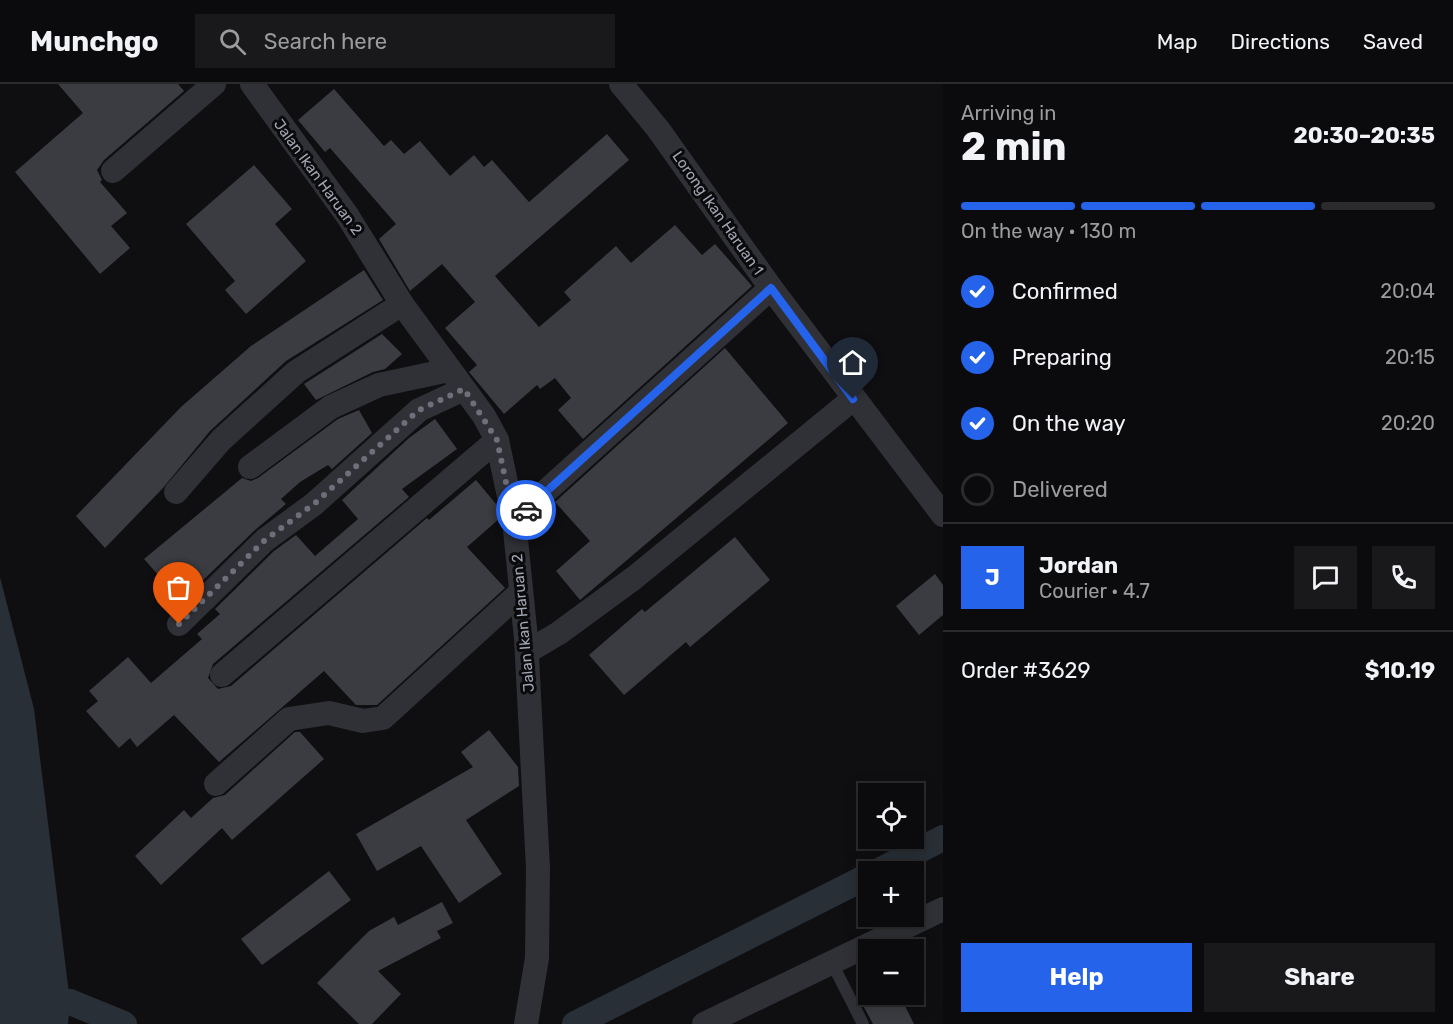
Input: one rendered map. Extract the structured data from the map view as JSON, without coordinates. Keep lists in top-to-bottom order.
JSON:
{
  "streets": {
    "street": ["Jalan Ikan Haruan 2", "Lorong Ikan Haruan 1"]
  },
  "page": {
    "header": "Munchgo",
    "search": "Search here",
    "nav": ["Map", "Directions", "Saved"],
    "heading": ["2 min", "Arriving in", "20:30–20:35"],
    "panel": [
      "Jordan",
      "Courier · 4.7",
      "Order #3629",
      "$10.19"
    ],
    "bar": "On the way · 130 m",
    "list": [
      ["Confirmed", "20:04"],
      ["Preparing", "20:15"],
      ["On the way", "20:20"],
      "Delivered"
    ],
    "round": "J",
    "map_buttons": ["+", "−"],
    "buttons": ["Help", "Share"]
  }
}
